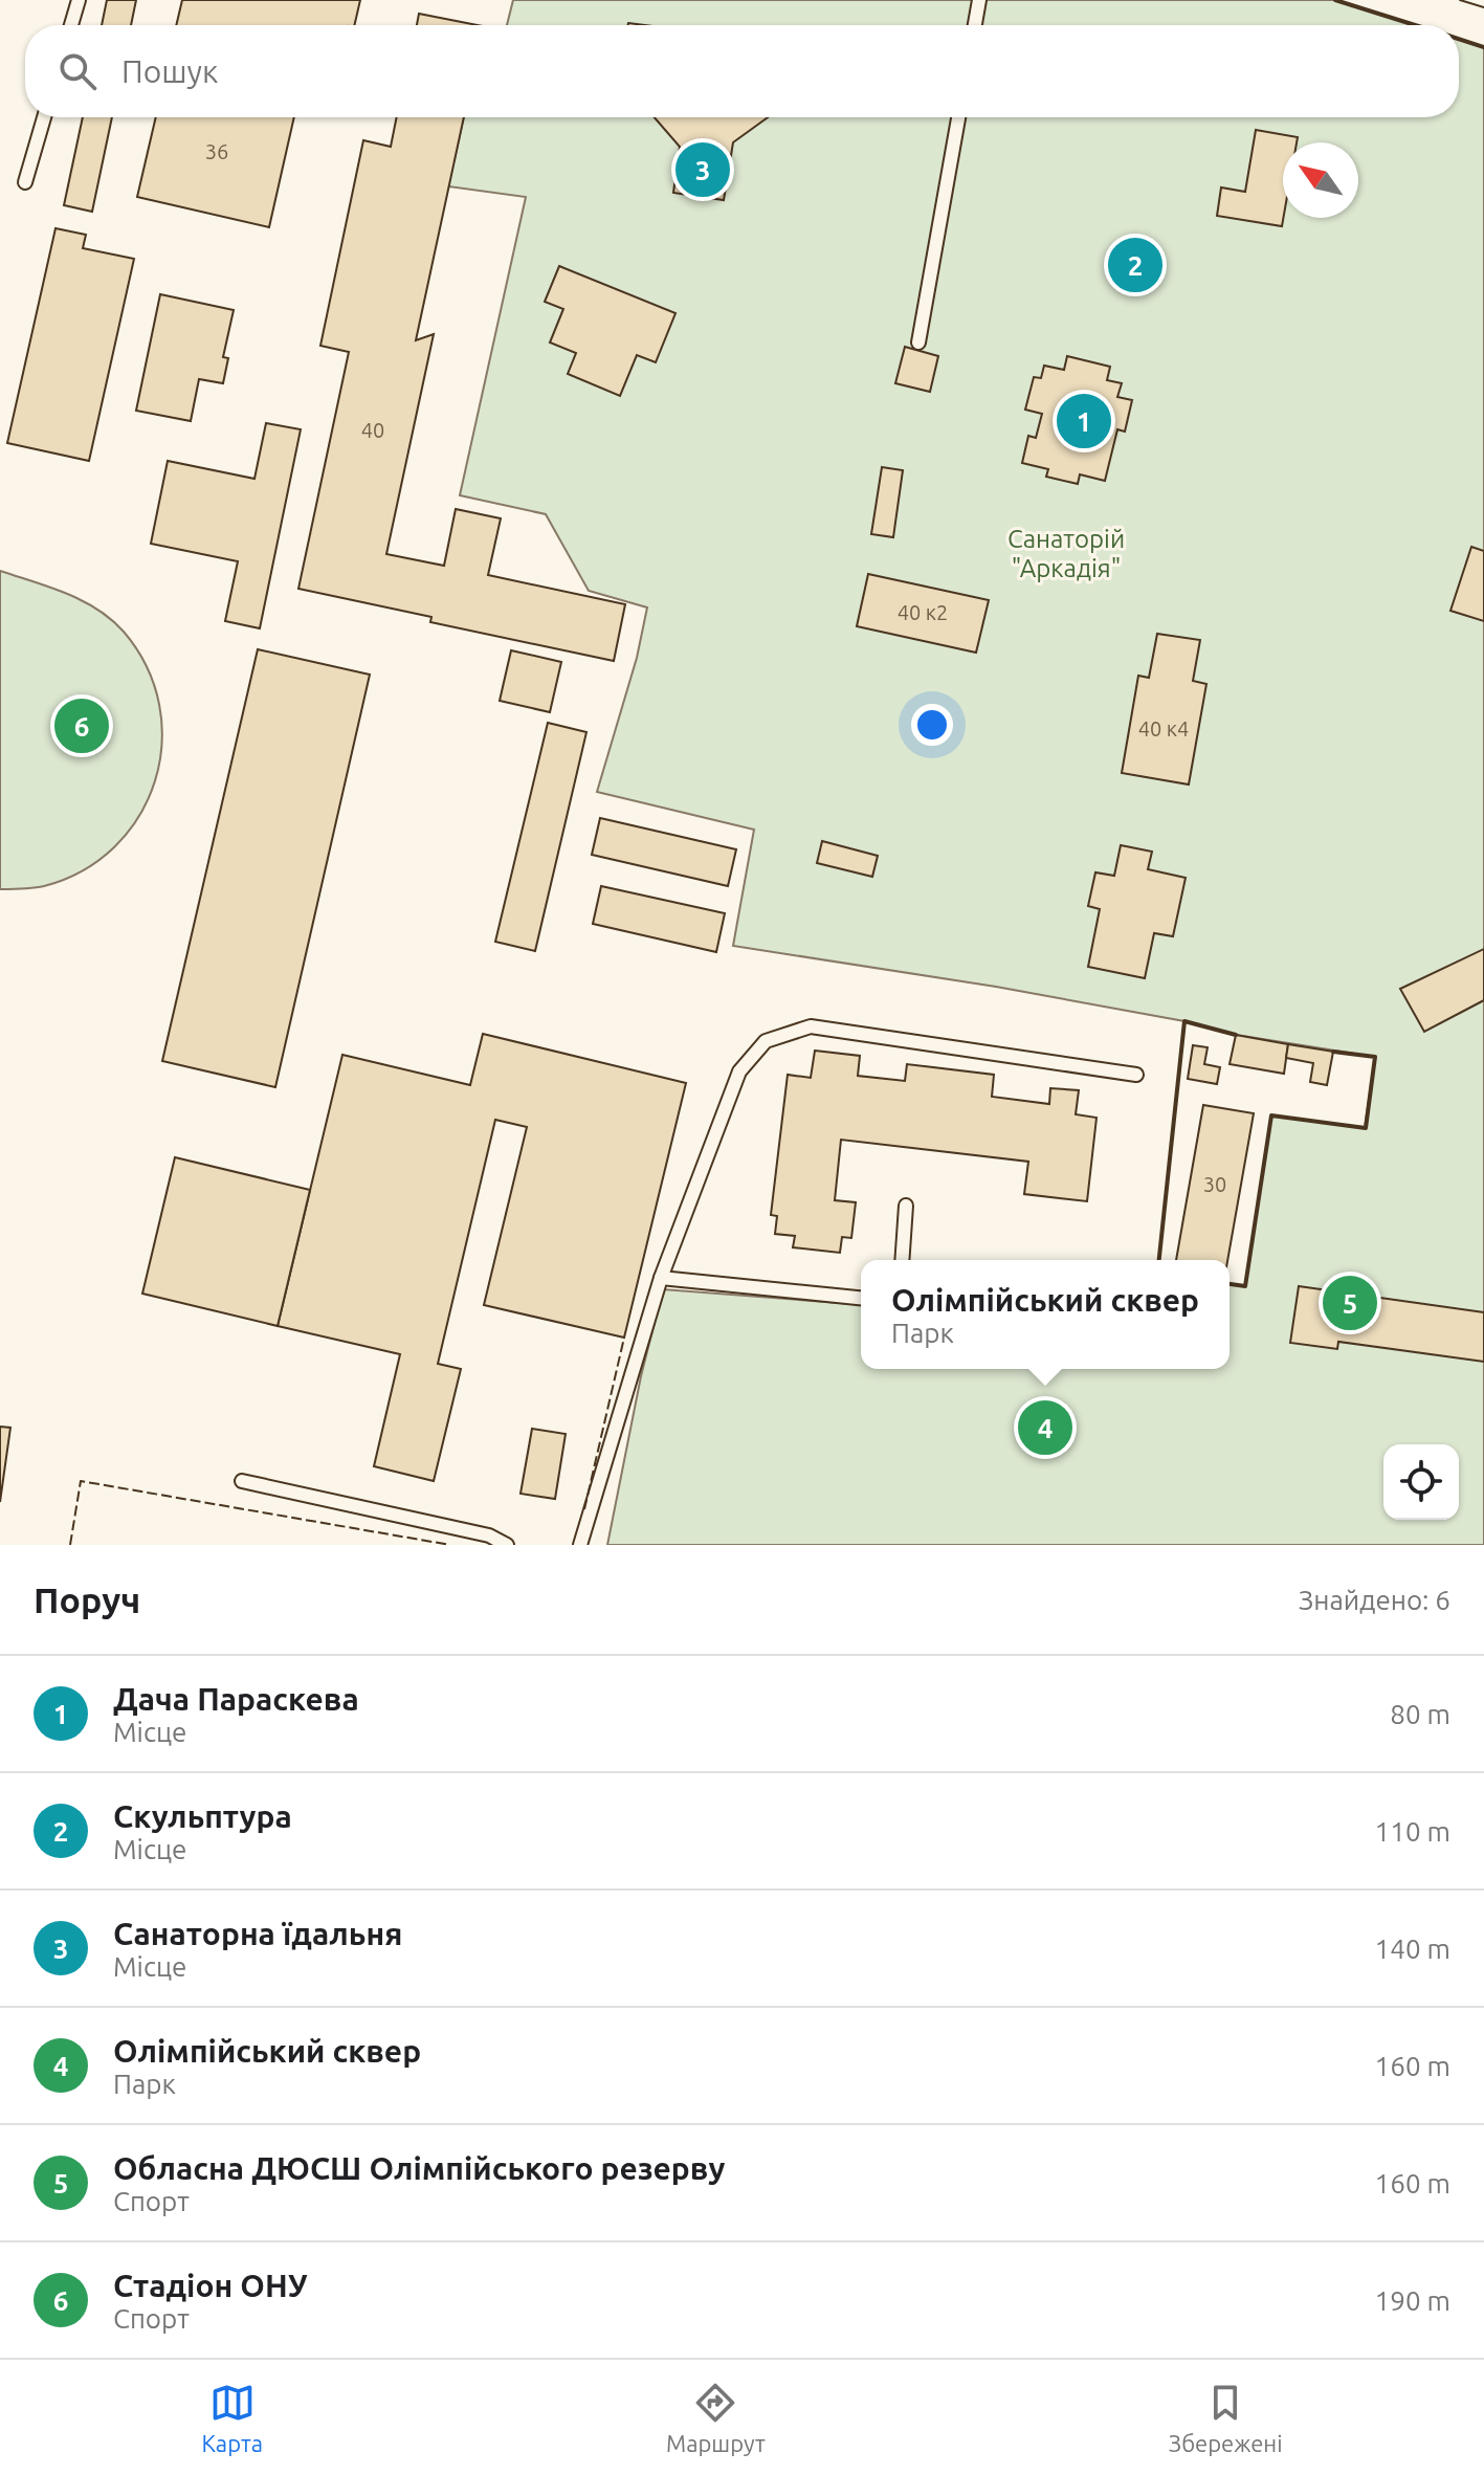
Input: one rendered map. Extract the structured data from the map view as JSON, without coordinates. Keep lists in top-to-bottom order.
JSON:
{
  "parks": ["Санаторій \"Аркадія\""],
  "house_numbers": [
    "36",
    "40",
    "40 к2",
    "40 к4",
    "30"
  ],
  "north": "top left",
  "page": {
    "search": "Пошук",
    "pins": [
      "3",
      "2",
      "1",
      "6",
      "5",
      "4"
    ],
    "popup": ["Олімпійський сквер", "Парк"],
    "heading": ["Поруч", "Знайдено: 6"],
    "list": [
      {
        "mark": "1",
        "name": "Дача Параскева",
        "note": "Місце",
        "value": "80 m"
      },
      {
        "mark": "2",
        "name": "Скульптура",
        "note": "Місце",
        "value": "110 m"
      },
      {
        "mark": "3",
        "name": "Санаторна їдальня",
        "note": "Місце",
        "value": "140 m"
      },
      {
        "mark": "4",
        "name": "Олімпійський сквер",
        "note": "Парк",
        "value": "160 m"
      },
      {
        "mark": "5",
        "name": "Обласна ДЮСШ Олімпійського резерву",
        "note": "Спорт",
        "value": "160 m"
      },
      {
        "mark": "6",
        "name": "Стадіон ОНУ",
        "note": "Спорт",
        "value": "190 m"
      }
    ],
    "nav": ["Карта", "Маршрут", "Збережені"]
  }
}
